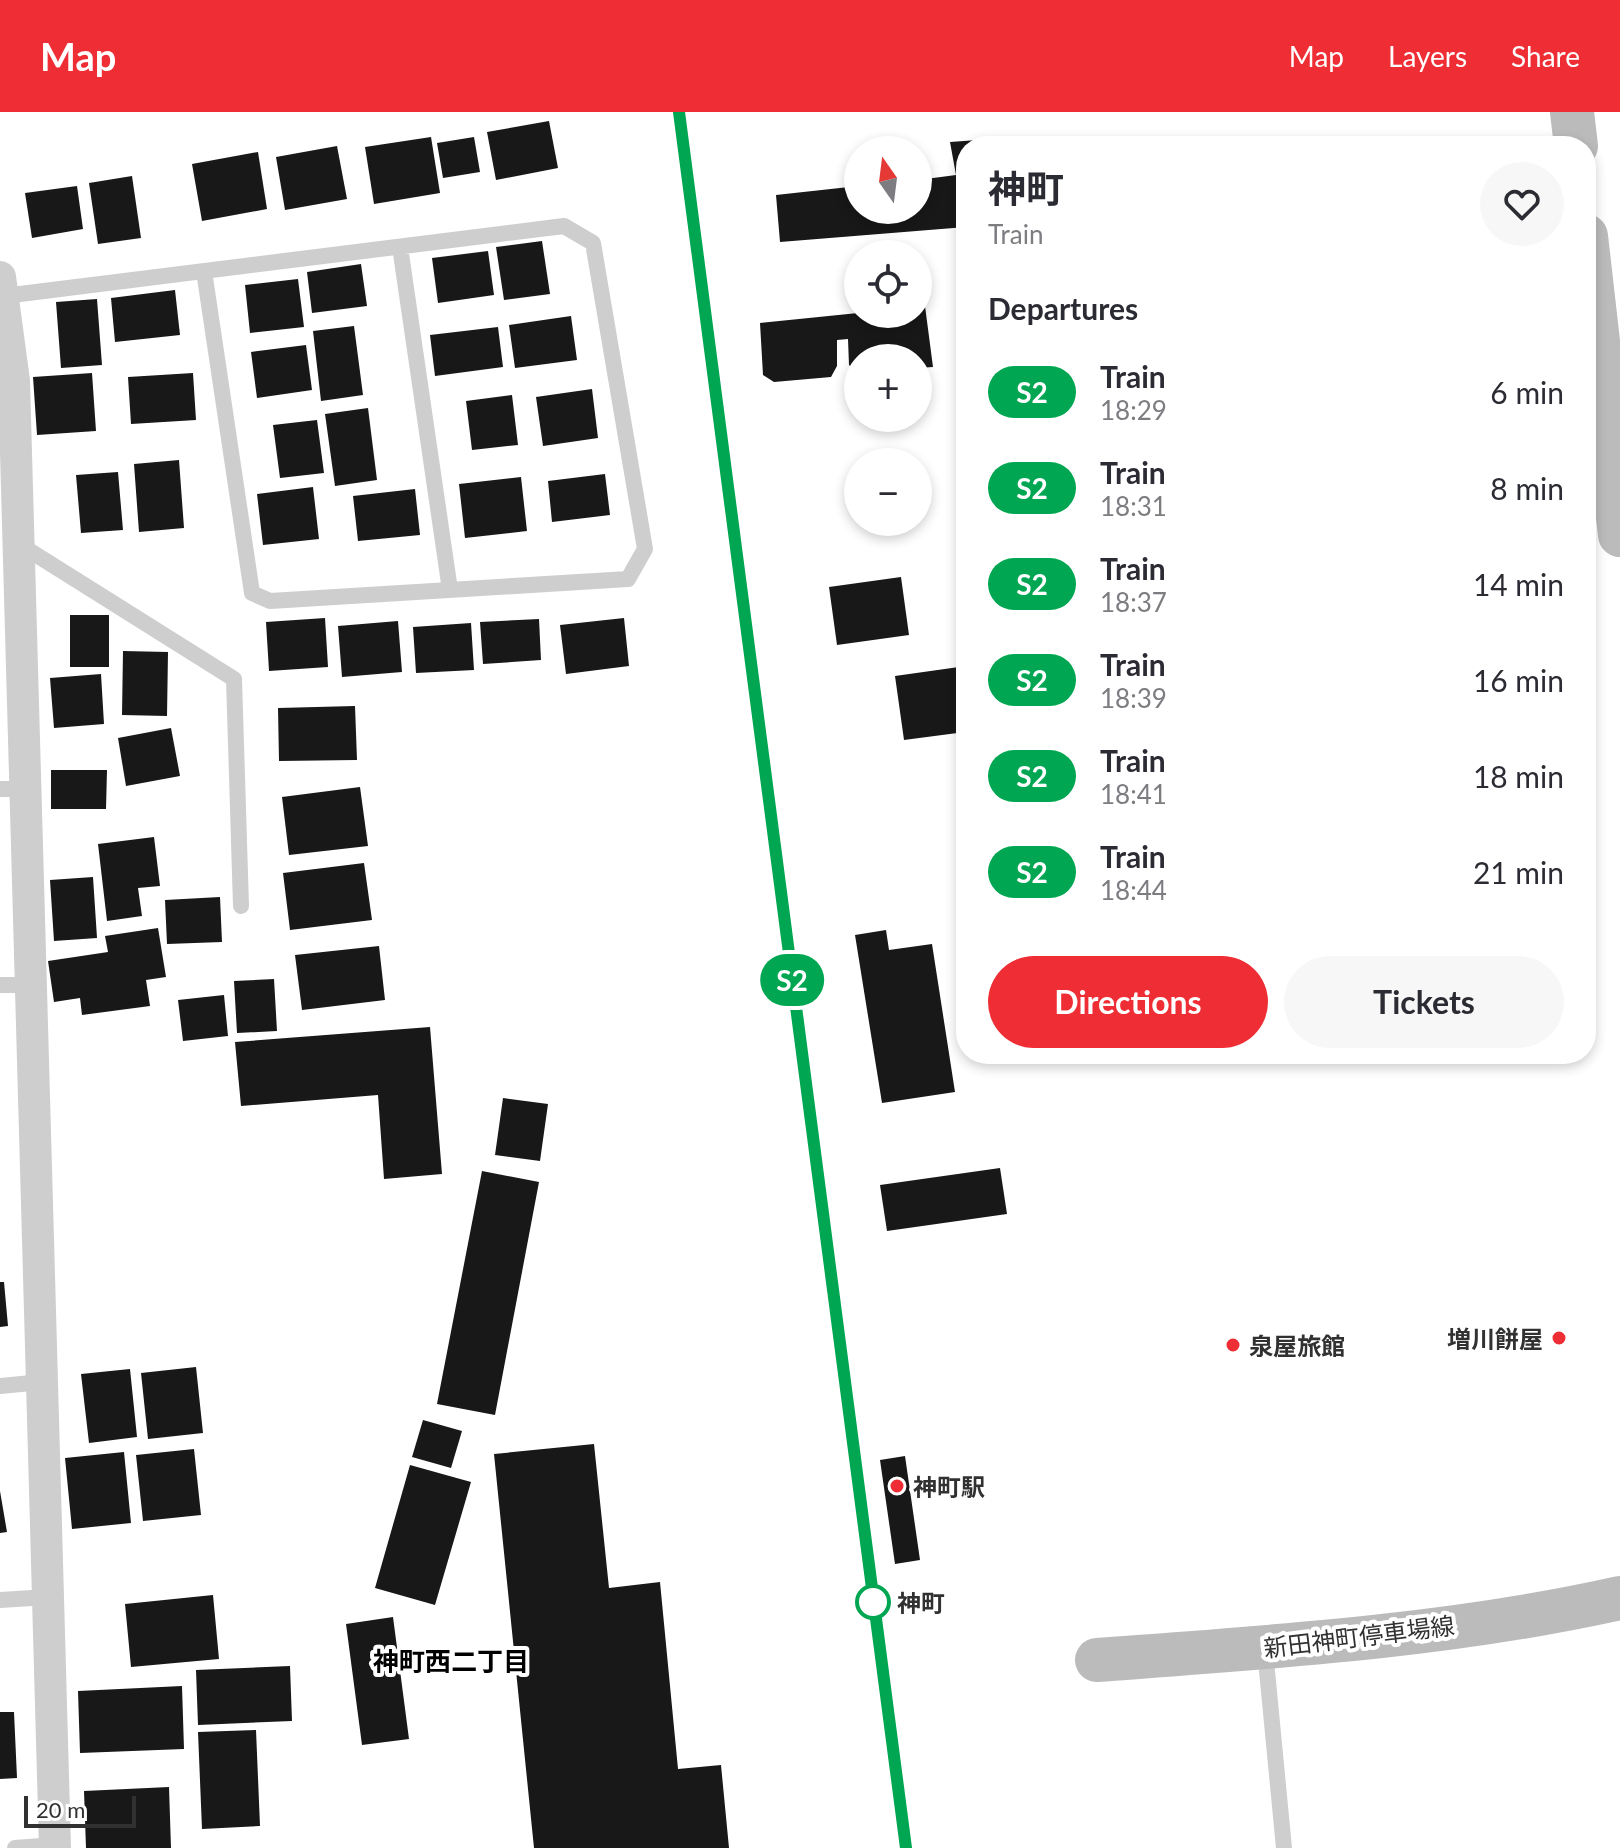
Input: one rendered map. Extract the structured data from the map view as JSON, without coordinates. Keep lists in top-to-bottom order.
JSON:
{
  "streets": {
    "main road": ["新田神町停車場線"]
  },
  "districts": ["神町西二丁目"],
  "places": [
    "増川餅屋",
    "泉屋旅館",
    "神町駅",
    "神町"
  ],
  "scale_bar": "20 m",
  "north": "top",
  "page": {
    "header": "Map",
    "nav": ["Map", "Layers", "Share"],
    "on_map": "S2",
    "map_buttons": ["+", "−"],
    "heading": [
      ["神町", "Train"],
      "Departures"
    ],
    "list": [
      {
        "mark": "S2",
        "name": "Train",
        "note": "18:29",
        "value": "6 min"
      },
      {
        "mark": "S2",
        "name": "Train",
        "note": "18:31",
        "value": "8 min"
      },
      {
        "mark": "S2",
        "name": "Train",
        "note": "18:37",
        "value": "14 min"
      },
      {
        "mark": "S2",
        "name": "Train",
        "note": "18:39",
        "value": "16 min"
      },
      {
        "mark": "S2",
        "name": "Train",
        "note": "18:41",
        "value": "18 min"
      },
      {
        "mark": "S2",
        "name": "Train",
        "note": "18:44",
        "value": "21 min"
      }
    ],
    "buttons": ["Directions", "Tickets"],
    "scale": "20 m"
  }
}
